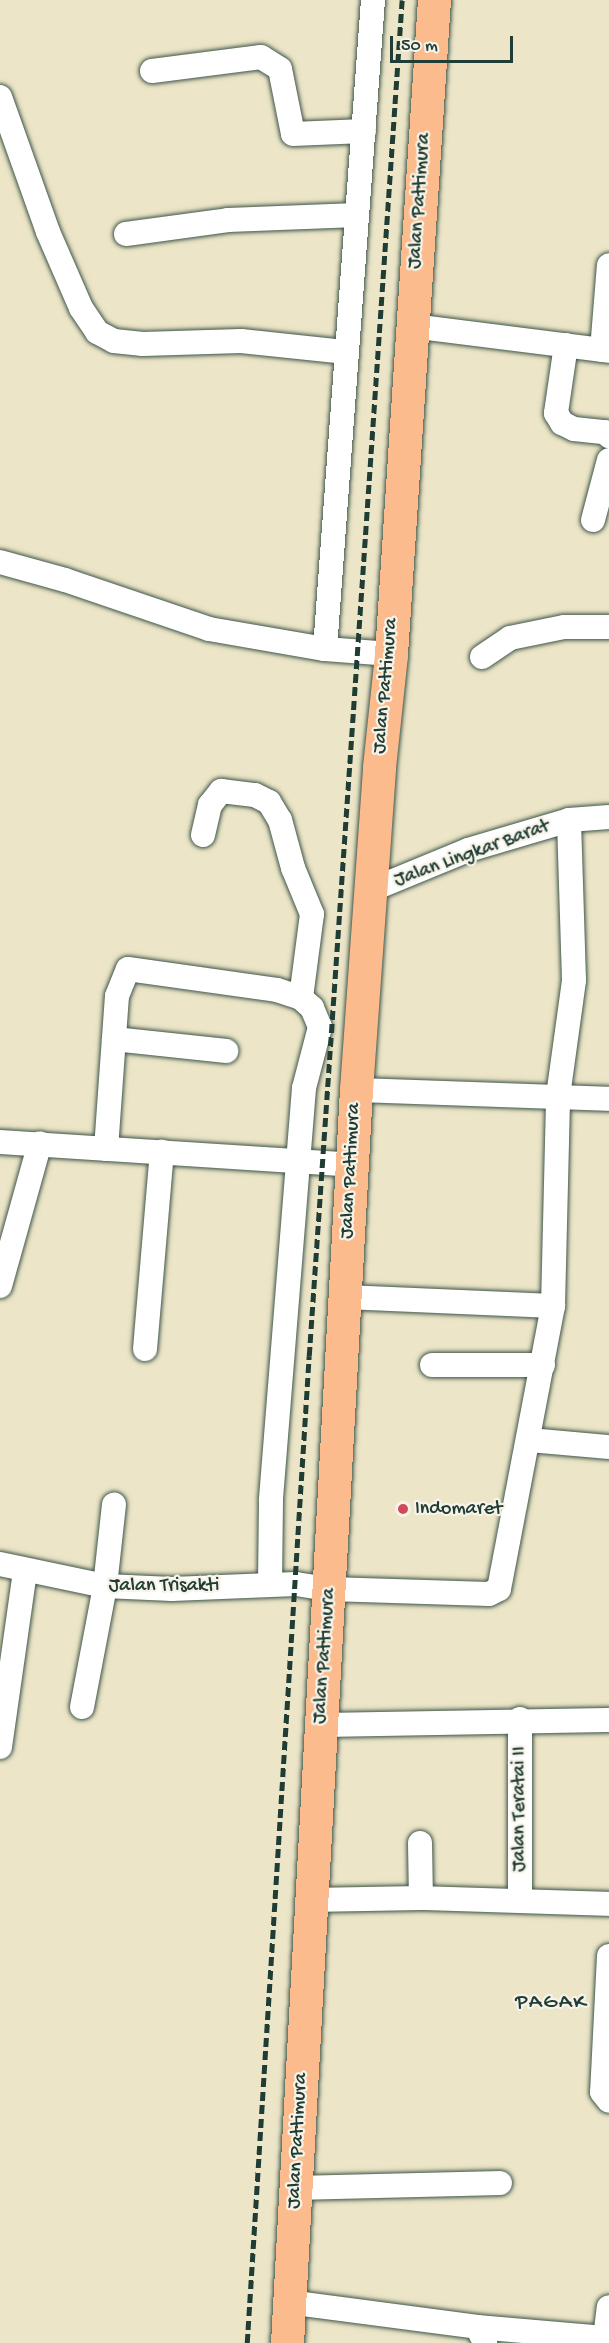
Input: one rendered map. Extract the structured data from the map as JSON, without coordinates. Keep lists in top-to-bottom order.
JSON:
{
  "streets": {
    "highway": ["Jalan Pattimura"],
    "street": ["Jalan Lingkar Barat", "Jalan Trisakti", "Jalan Teratai II"]
  },
  "crossings": [
    ["Jalan Pattimura", "Jalan Lingkar Barat"],
    ["Jalan Pattimura", "Jalan Trisakti"]
  ],
  "districts": ["PAGAK"],
  "places": ["Indomaret"],
  "scale_bar": "50 m"
}
